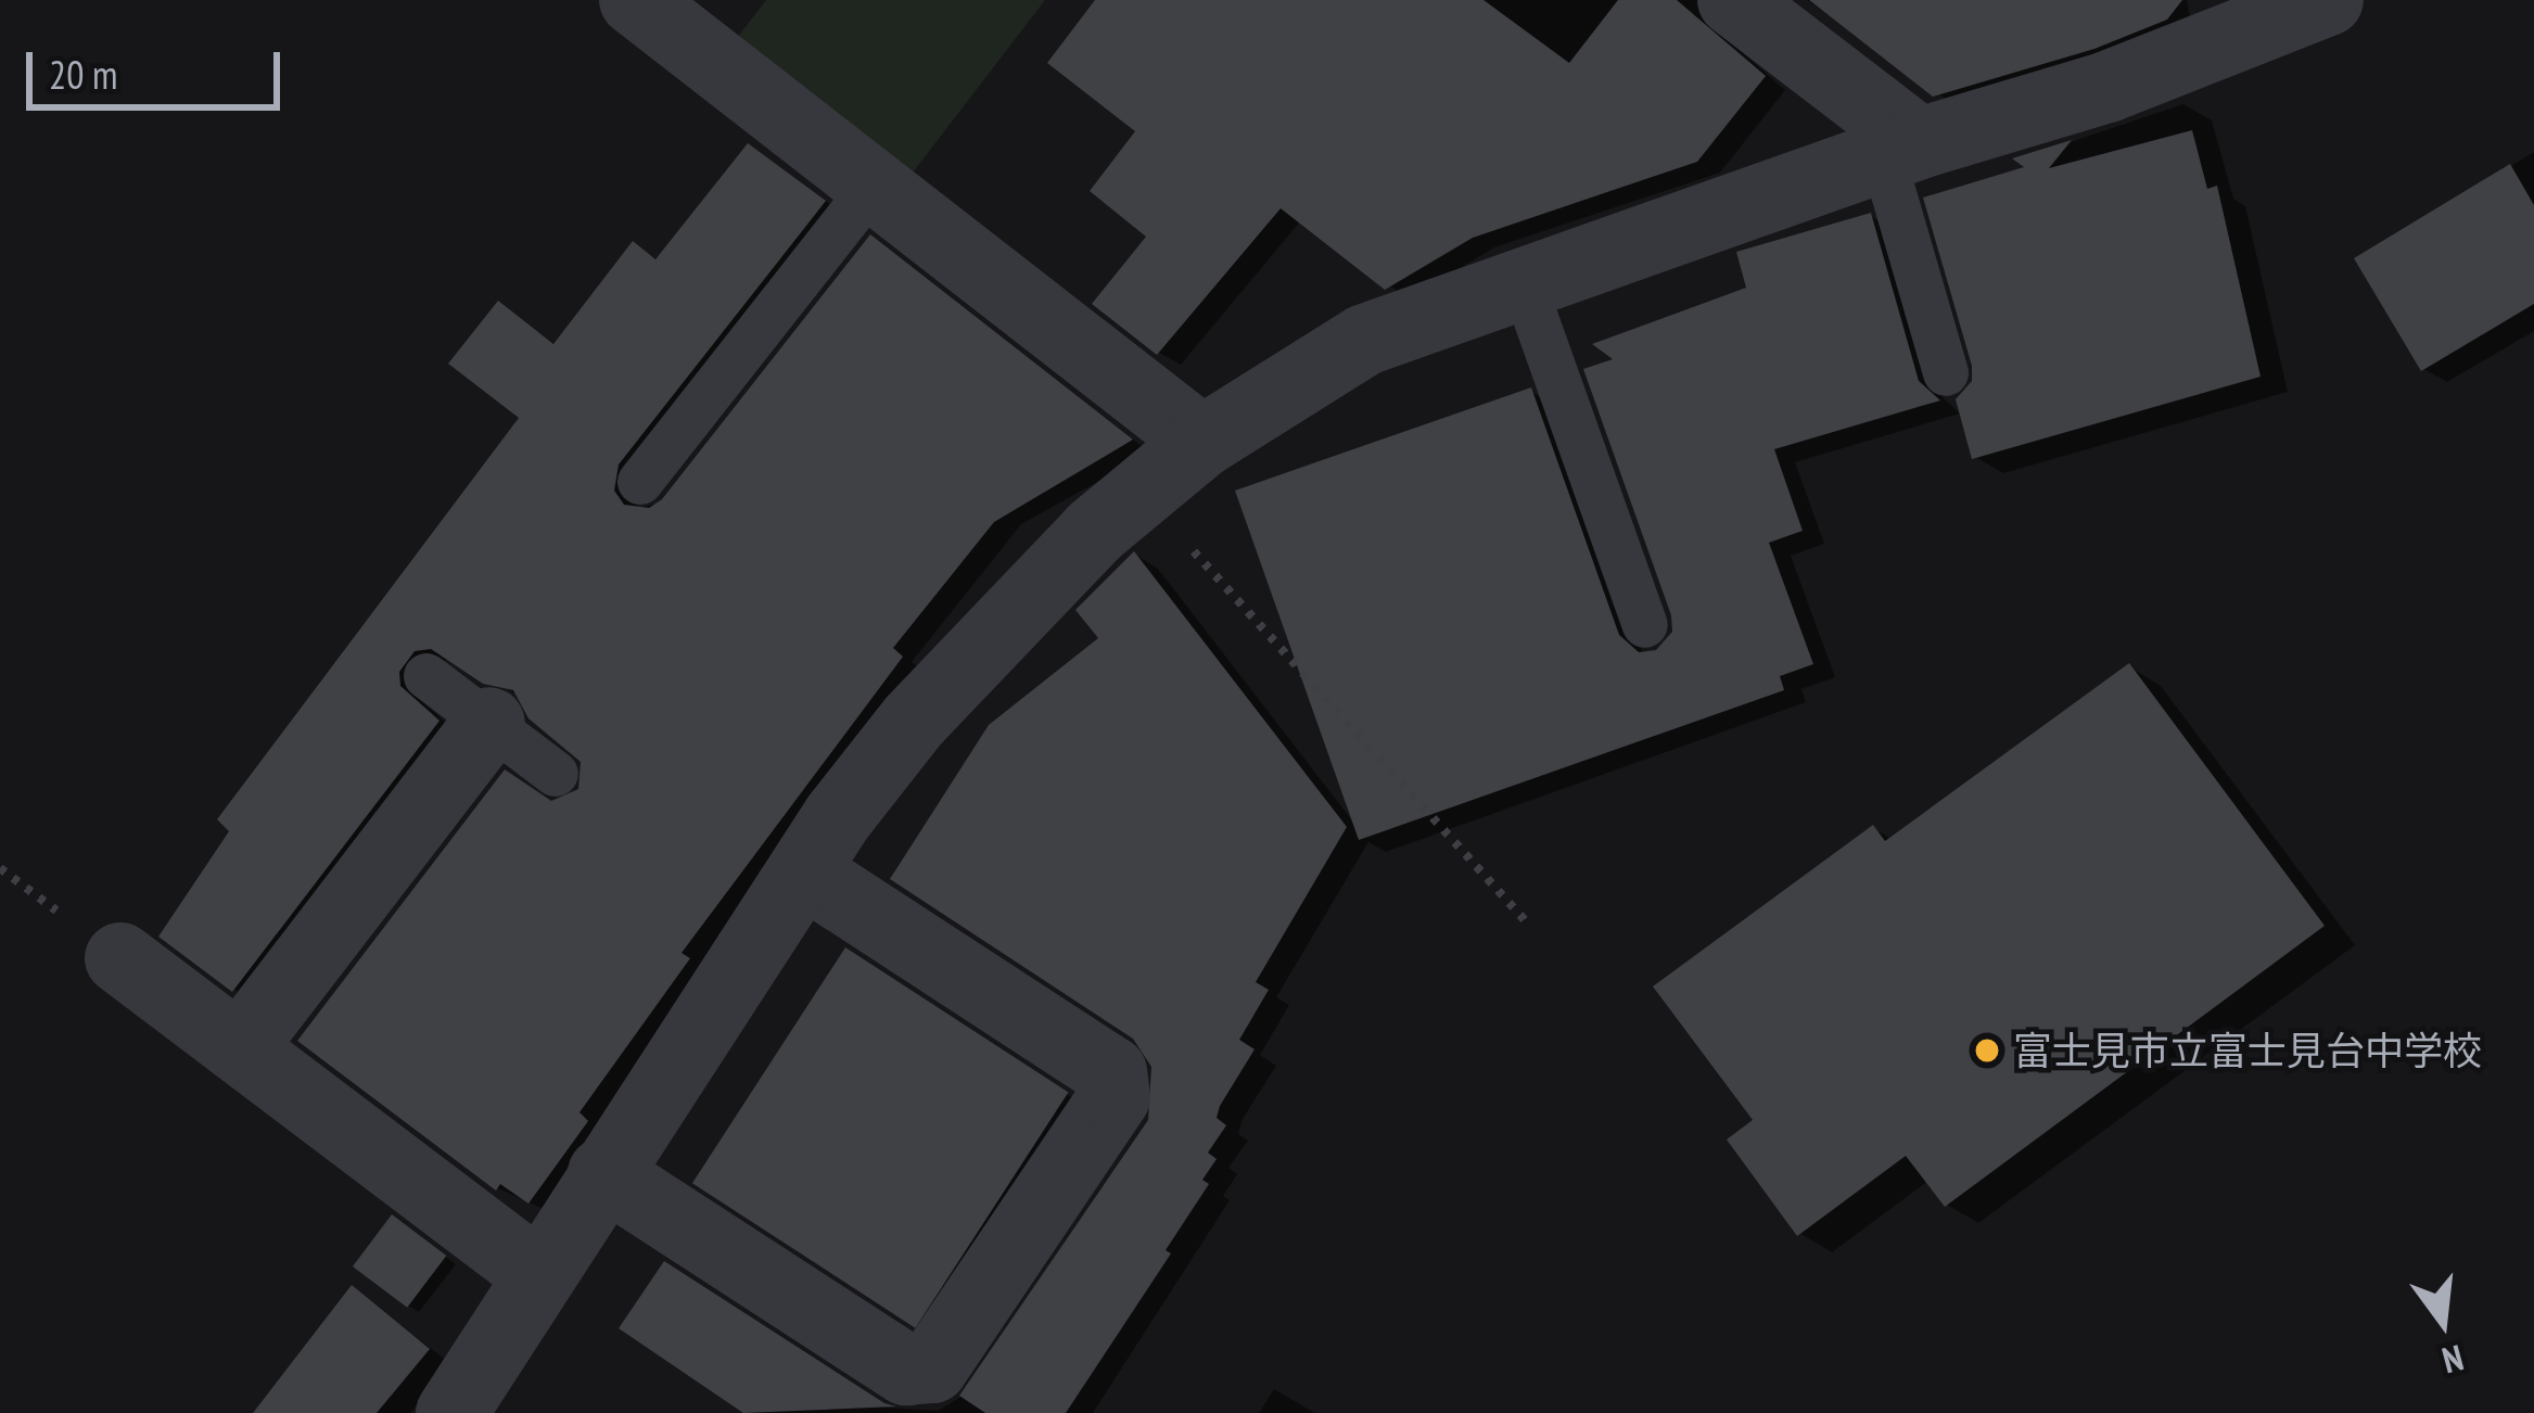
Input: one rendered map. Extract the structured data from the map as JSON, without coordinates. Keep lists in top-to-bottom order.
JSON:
{
  "places": ["富士見市立富士見台中学校"],
  "scale_bar": "20 m",
  "north": "bottom"
}
